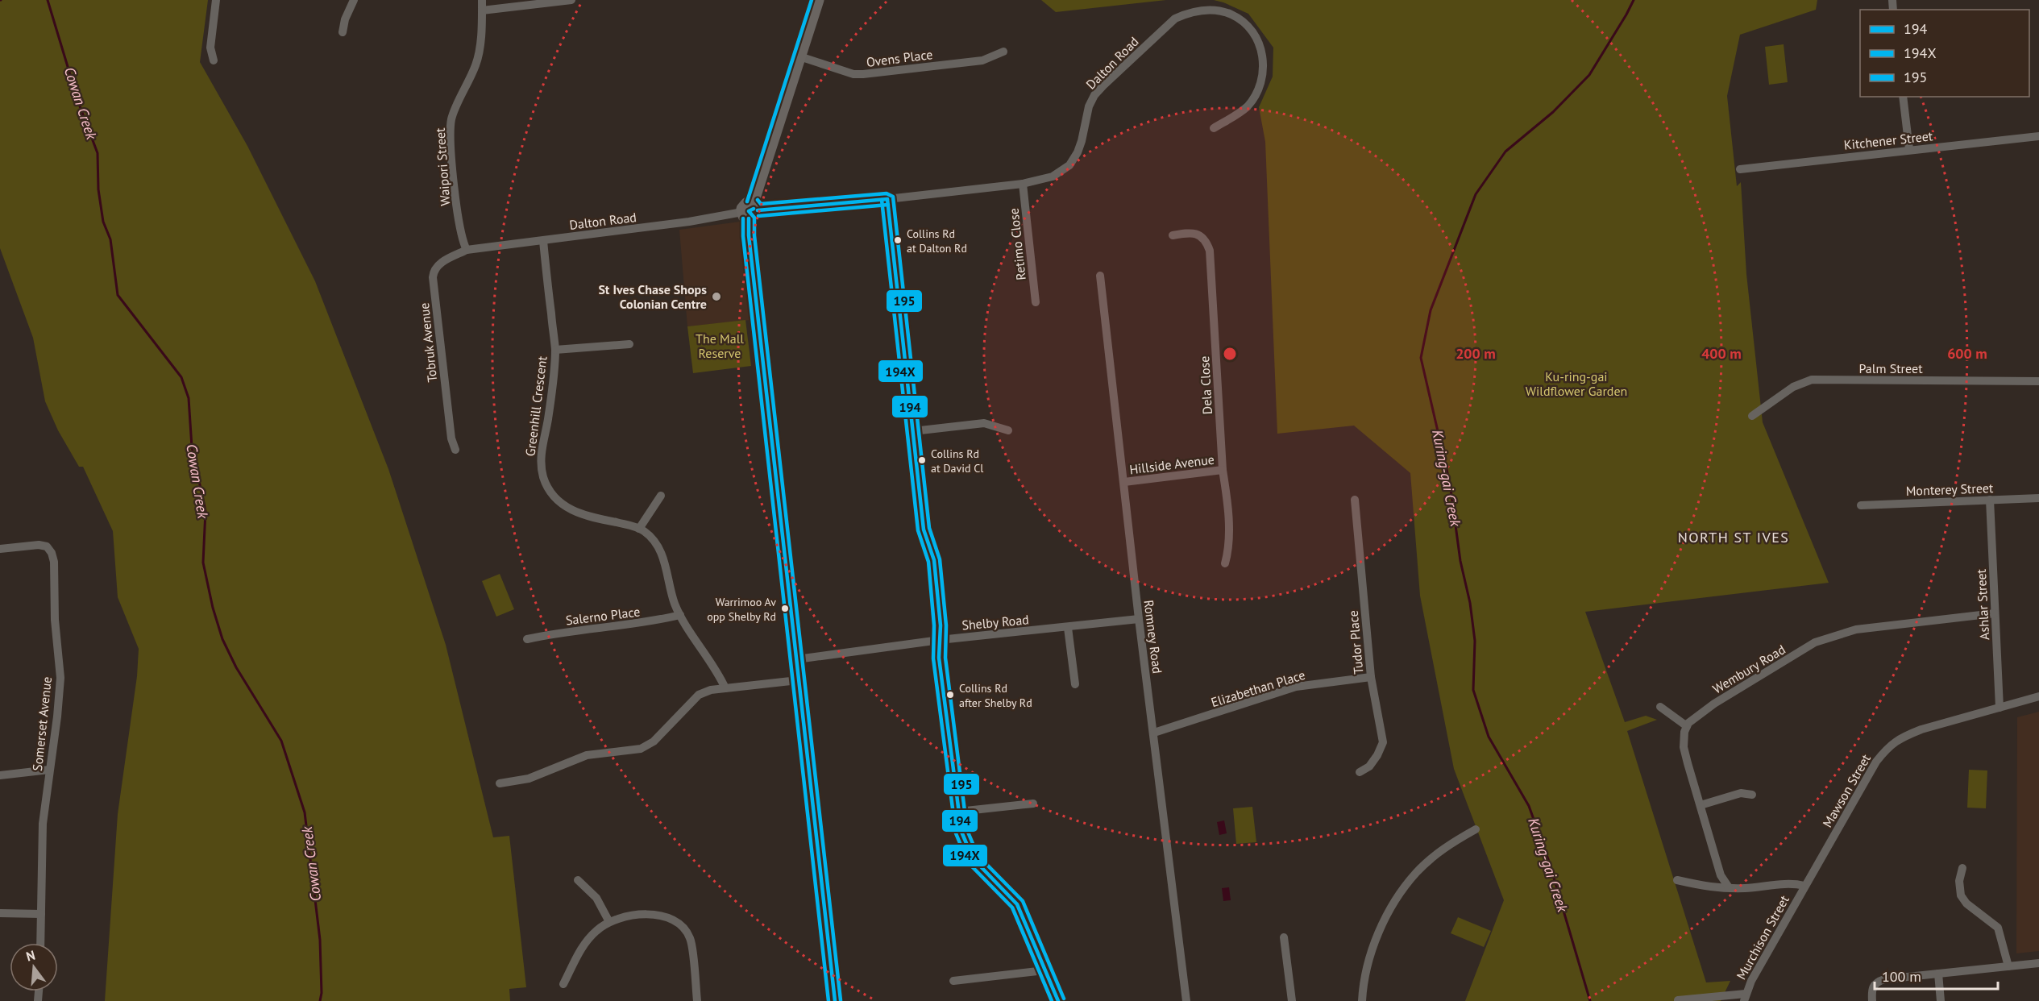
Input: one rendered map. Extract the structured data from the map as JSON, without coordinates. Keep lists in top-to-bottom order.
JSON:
{
  "streets": {
    "street": [
      "Ovens Place",
      "Dalton Road",
      "Kitchener Street",
      "Waipori Street",
      "Retimo Close",
      "Tobruk Avenue",
      "Palm Street",
      "Dela Close",
      "Greenhill Crescent",
      "Hillside Avenue",
      "Monterey Street",
      "Ashlar Street",
      "Salerno Place",
      "Shelby Road",
      "Romney Road",
      "Tudor Place",
      "Wembury Road",
      "Elizabethan Place",
      "Somerset Avenue",
      "Mawson Street",
      "Murchison Street"
    ]
  },
  "crossings": [
    ["Dalton Road", "Waipori Street"],
    ["Dalton Road", "Retimo Close"],
    ["Dalton Road", "Tobruk Avenue"],
    ["Dalton Road", "Greenhill Crescent"],
    ["Waipori Street", "Tobruk Avenue"],
    ["Dela Close", "Hillside Avenue"],
    ["Greenhill Crescent", "Salerno Place"],
    ["Hillside Avenue", "Romney Road"],
    ["Monterey Street", "Ashlar Street"],
    ["Ashlar Street", "Wembury Road"],
    ["Ashlar Street", "Mawson Street"],
    ["Shelby Road", "Romney Road"],
    ["Romney Road", "Elizabethan Place"],
    ["Tudor Place", "Elizabethan Place"],
    ["Mawson Street", "Murchison Street"]
  ],
  "districts": ["NORTH ST IVES"],
  "water": ["Cowan Creek", "Kuring-gai Creek"],
  "parks": ["The Mall Reserve", "Ku-ring-gai Wildflower Garden"],
  "places": [
    "Collins Rd at Dalton Rd",
    "St Ives Chase Shops Colonian Centre",
    "Collins Rd at David Cl",
    "Warrimoo Av opp Shelby Rd",
    "Collins Rd after Shelby Rd"
  ],
  "lines": ["transit line 195", "transit line 194", "transit line 194X"],
  "legend": ["194", "194X", "195"],
  "scale_bar": "100 m",
  "north": "top",
  "rings": ["200 m", "400 m", "600 m"]
}
